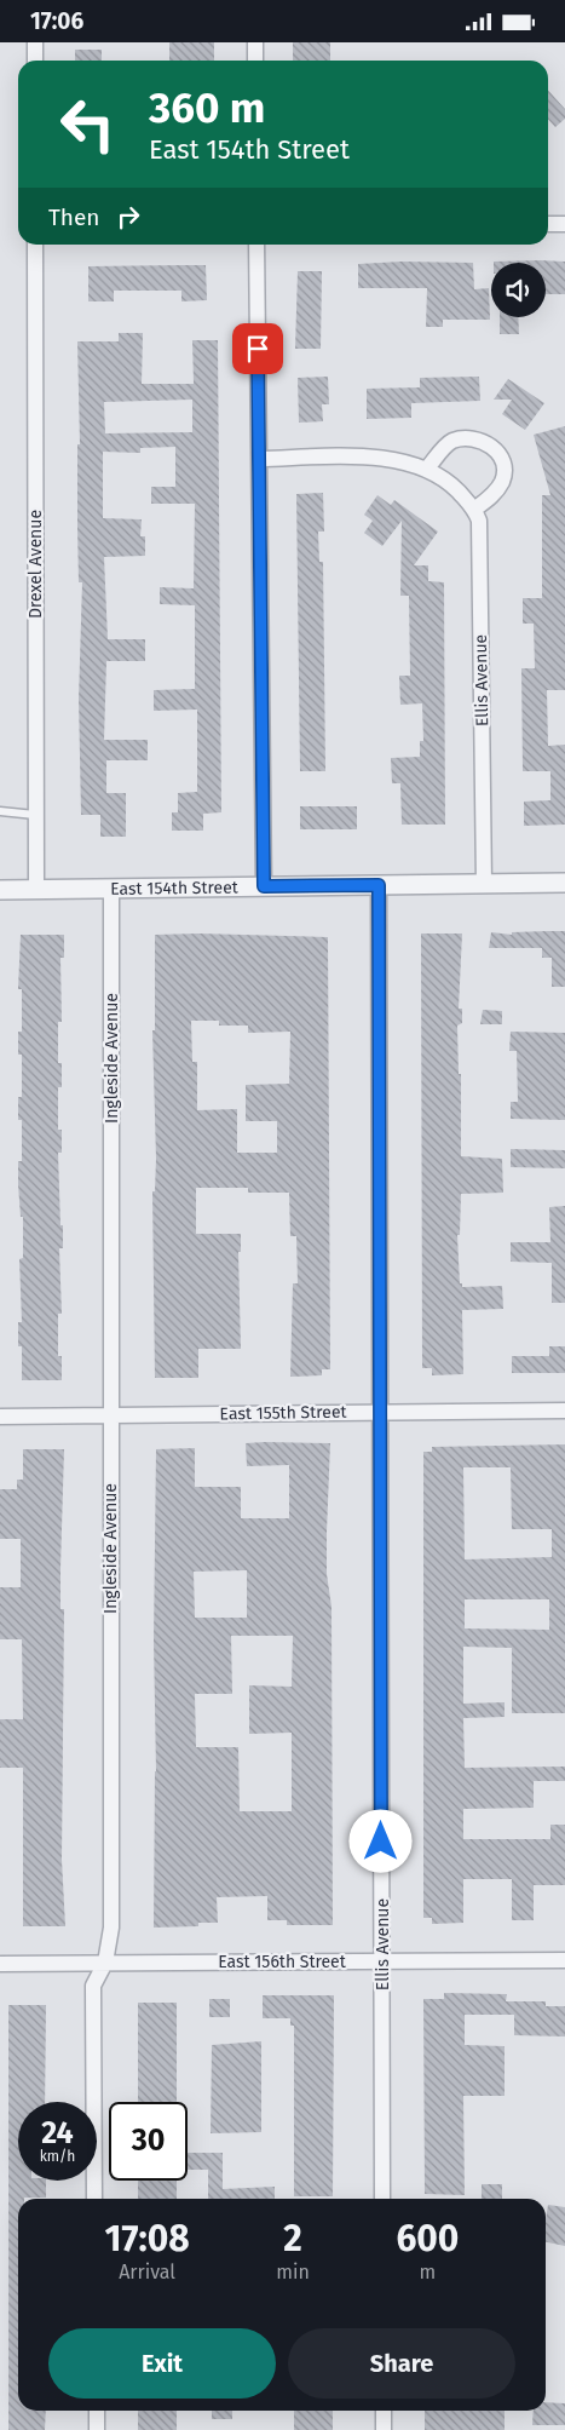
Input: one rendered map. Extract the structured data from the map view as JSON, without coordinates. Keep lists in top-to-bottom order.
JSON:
{
  "streets": {
    "street": [
      "Drexel Avenue",
      "Ellis Avenue",
      "East 154th Street",
      "Ingleside Avenue",
      "East 155th Street",
      "East 156th Street"
    ]
  },
  "crossings": [
    ["Drexel Avenue", "East 154th Street"],
    ["Ellis Avenue", "East 154th Street"],
    ["Ellis Avenue", "East 155th Street"],
    ["Ellis Avenue", "East 156th Street"],
    ["East 154th Street", "Ingleside Avenue"],
    ["Ingleside Avenue", "East 155th Street"],
    ["Ingleside Avenue", "East 156th Street"]
  ],
  "page": {
    "status": "17:06",
    "turn": ["360 m", "East 154th Street"],
    "then": "Then",
    "speed": "24 km/h",
    "limit": "30",
    "eta": [
      "17:08",
      "Arrival",
      "2",
      "min",
      "600",
      "m"
    ],
    "buttons": ["Exit", "Share"]
  }
}
